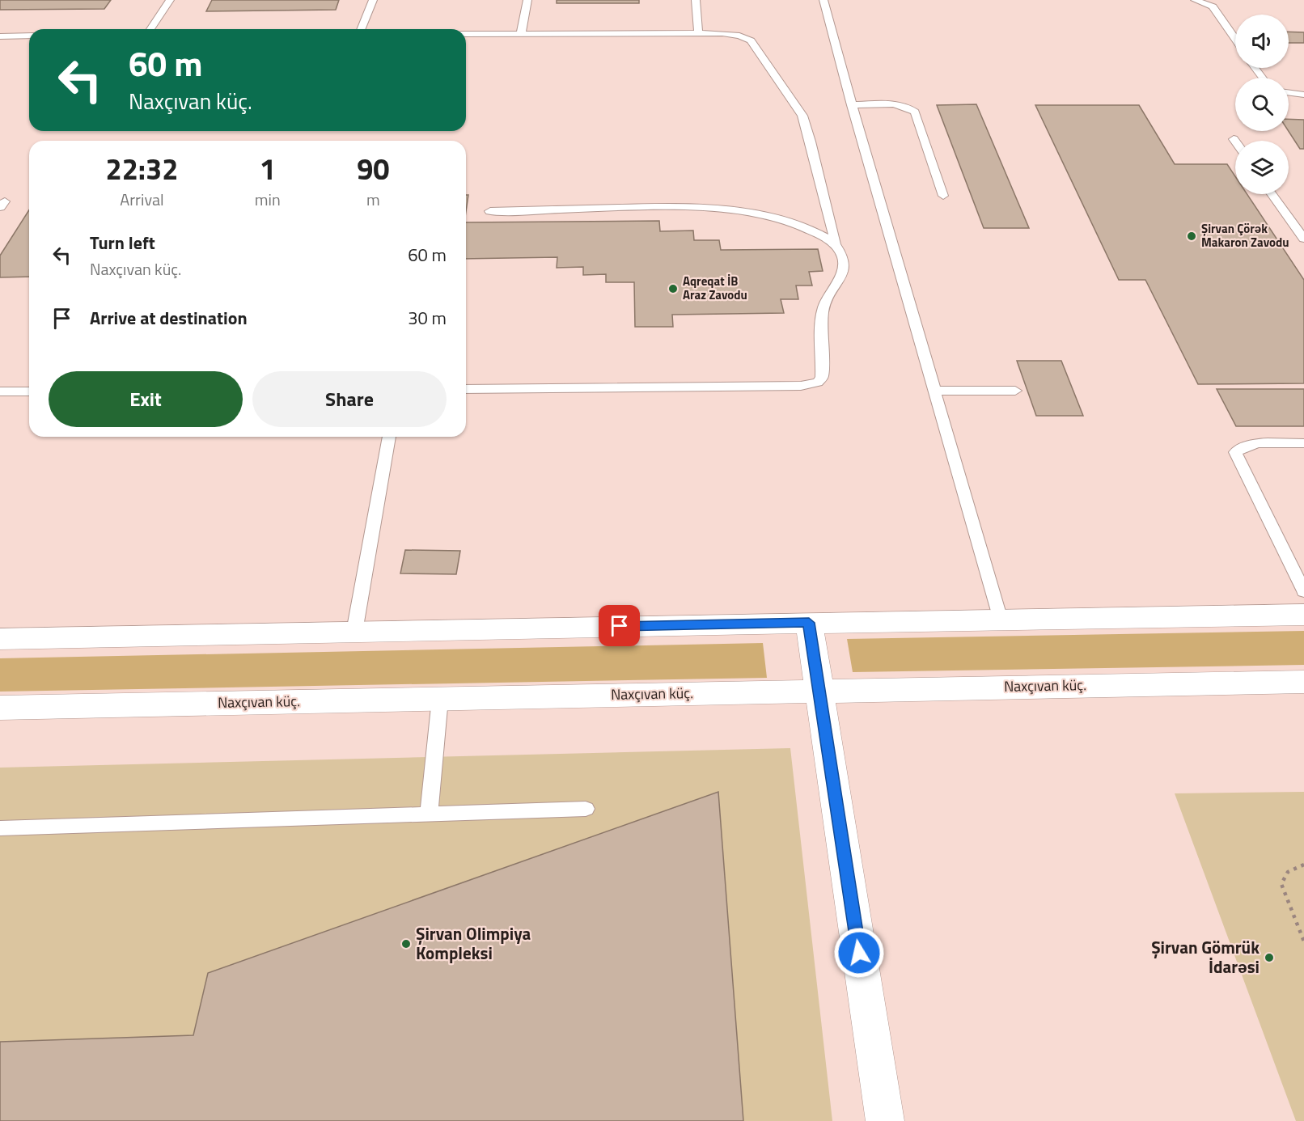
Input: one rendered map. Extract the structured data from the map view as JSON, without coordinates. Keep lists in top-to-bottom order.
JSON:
{
  "streets": {
    "street": ["Naxçıvan küç."]
  },
  "places": [
    "Şirvan Çörək Makaron Zavodu",
    "Aqreqat İB Araz Zavodu",
    "Şirvan Olimpiya Kompleksi",
    "Şirvan Gömrük İdarəsi"
  ],
  "page": {
    "turn": ["60 m", "Naxçıvan küç."],
    "eta": [
      "22:32",
      "Arrival",
      "1",
      "min",
      "90",
      "m"
    ],
    "list": [
      {
        "name": "Turn left",
        "note": "Naxçıvan küç.",
        "value": "60 m"
      },
      {
        "name": "Arrive at destination",
        "value": "30 m"
      }
    ],
    "buttons": ["Exit", "Share"]
  }
}
